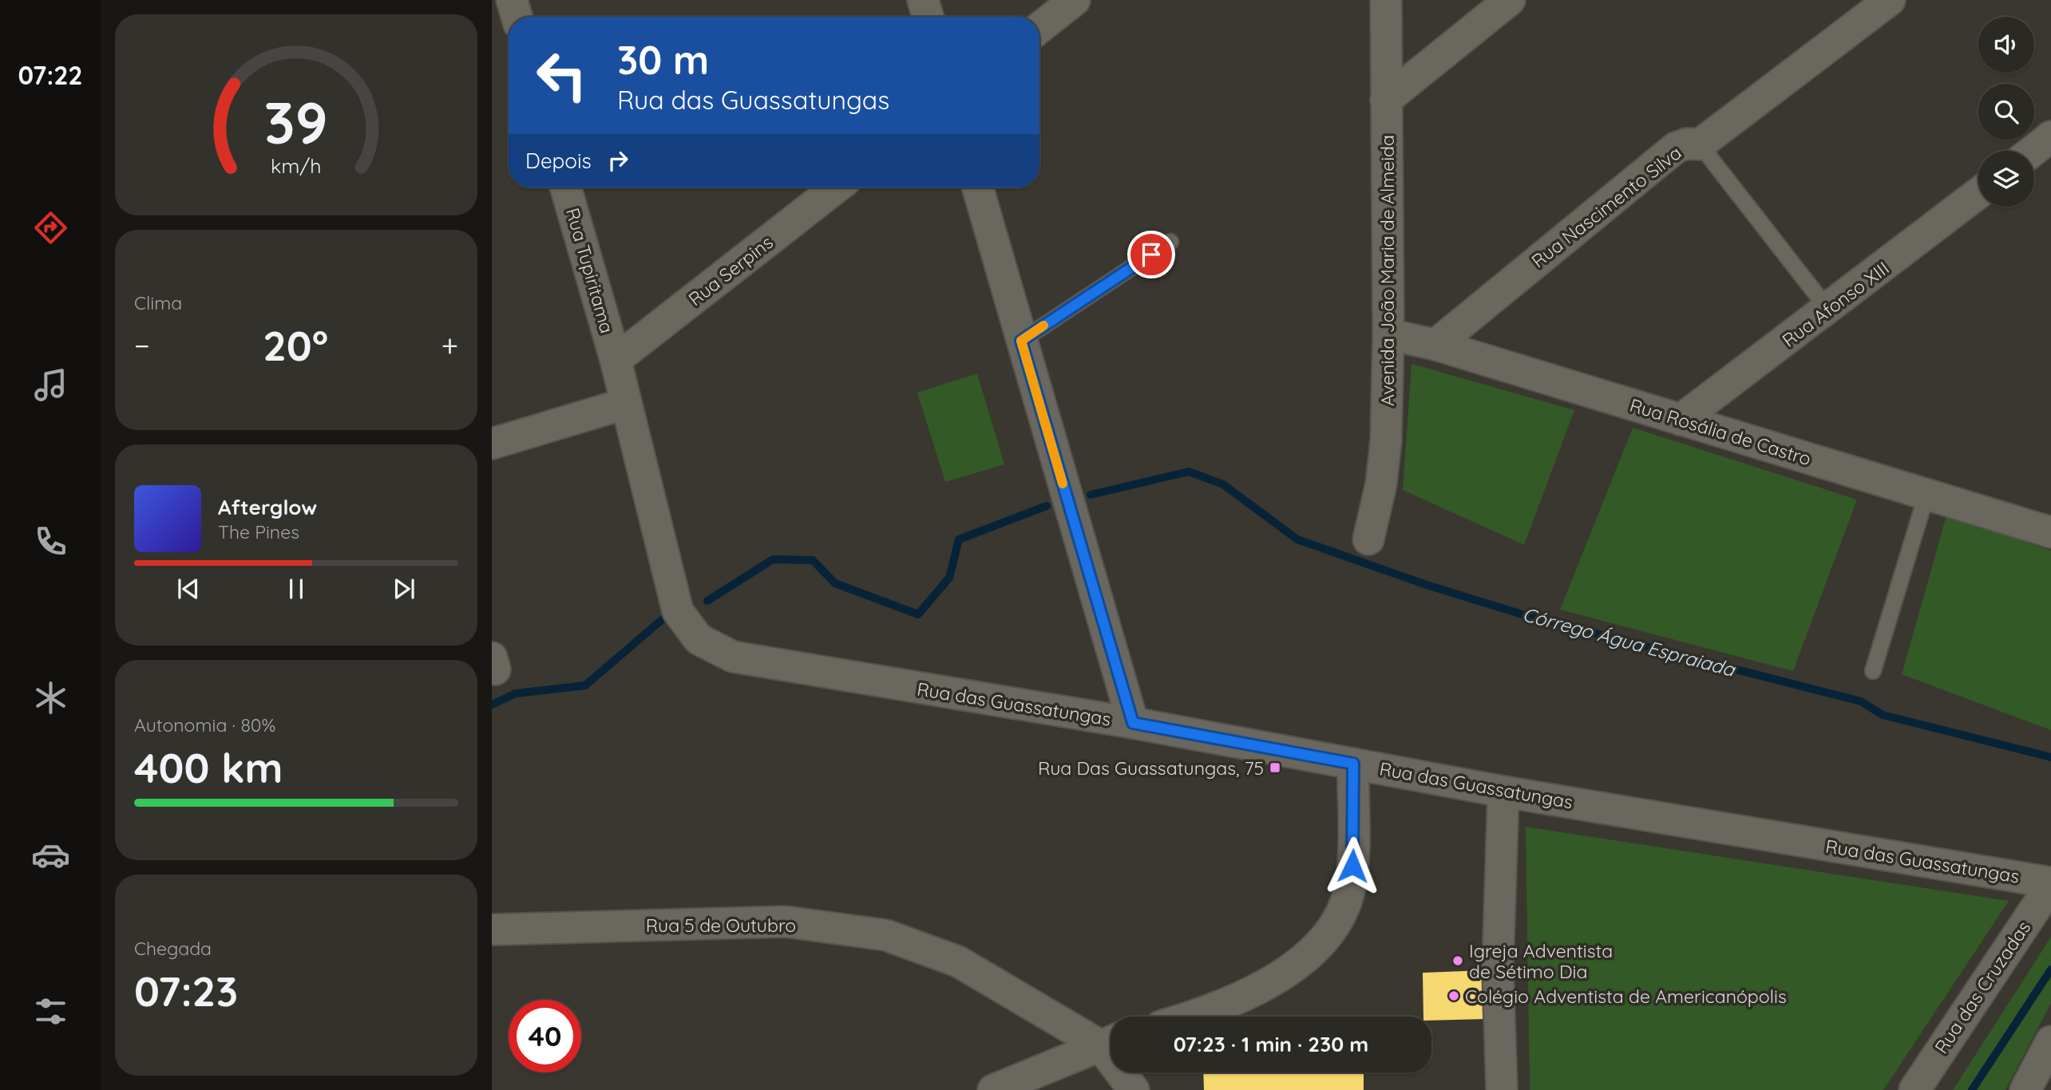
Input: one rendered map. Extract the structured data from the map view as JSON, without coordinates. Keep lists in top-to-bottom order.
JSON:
{
  "streets": {
    "street": [
      "Rua Nascimento Silva",
      "Rua Tupiritama",
      "Rua Serpins",
      "Avenida João Maria de Almeida",
      "Rua Afonso XIII",
      "Rua Rosália de Castro",
      "Rua das Guassatungas",
      "Rua 5 de Outubro",
      "Rua das Cruzadas"
    ]
  },
  "crossings": [
    ["Rua Nascimento Silva", "Rua Rosália de Castro"],
    ["Rua Tupiritama", "Rua Serpins"],
    ["Rua Tupiritama", "Rua das Guassatungas"],
    ["Rua Serpins", "Rua das Guassatungas"],
    ["Avenida João Maria de Almeida", "Rua Rosália de Castro"],
    ["Rua Afonso XIII", "Rua Rosália de Castro"],
    ["Rua das Guassatungas", "Rua das Cruzadas"]
  ],
  "water": ["Córrego Água Espraiada"],
  "places": {
    "transit": ["Rua Das Guassatungas, 75"],
    "other": ["Igreja Adventista de Sétimo Dia", "Colégio Adventista de Americanópolis"]
  },
  "page": {
    "tabs": "07:22",
    "turn": ["30 m", "Rua das Guassatungas"],
    "then": "Depois",
    "tile": [
      "Clima",
      ["Autonomia · 80%", "400 km"],
      ["Chegada", "07:23"]
    ],
    "heat": ["−", "20°", "+"],
    "song": ["Afterglow", "The Pines"],
    "limit": "40",
    "trip": "07:23 · 1 min · 230 m",
    "gauge": ["39", "km/h"]
  }
}
